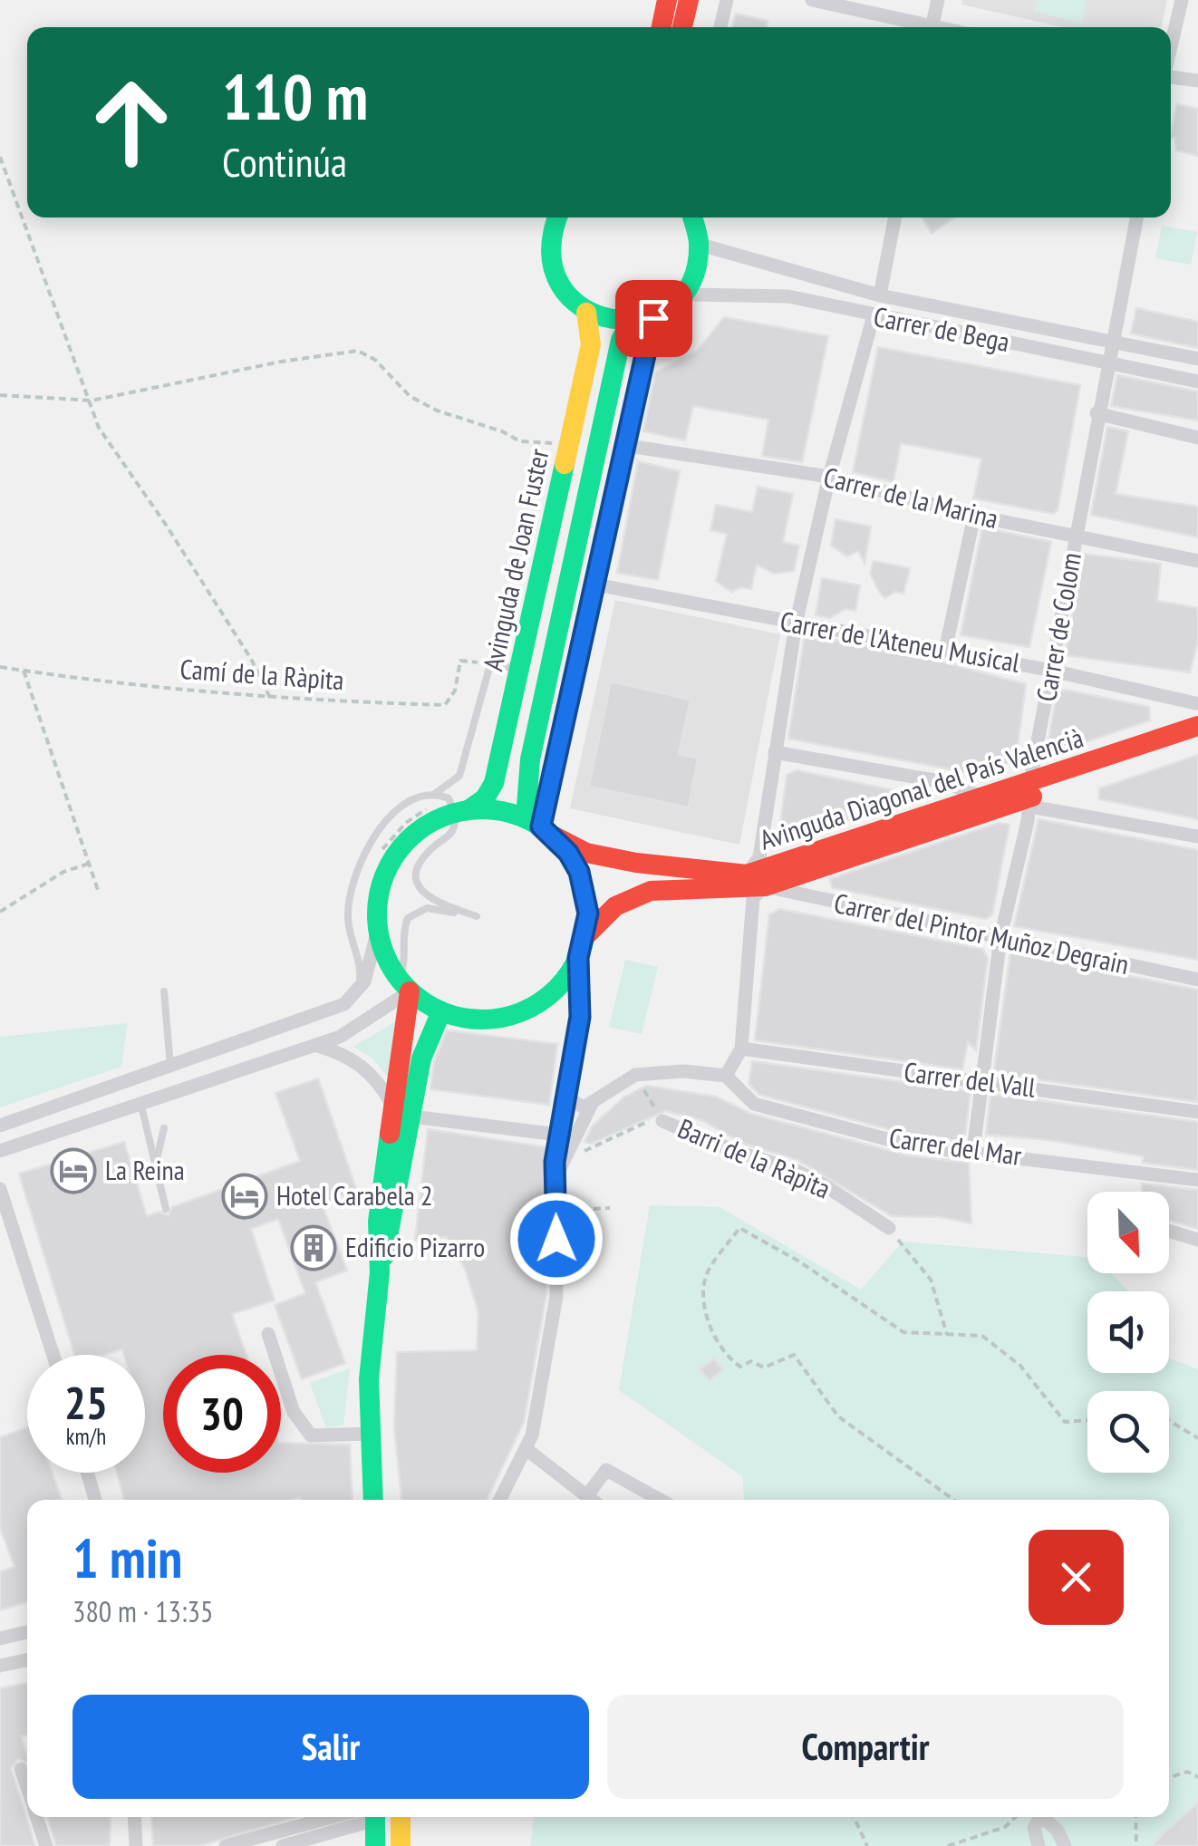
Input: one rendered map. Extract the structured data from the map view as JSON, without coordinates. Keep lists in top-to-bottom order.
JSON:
{
  "streets": {
    "street": [
      "Carrer de Bega",
      "Carrer de la Marina",
      "Avinguda de Joan Fuster",
      "Carrer de Colom",
      "Carrer de l'Ateneu Musical",
      "Avinguda Diagonal del País Valencià",
      "Carrer del Pintor Muñoz Degrain",
      "Carrer del Vall",
      "Carrer del Mar",
      "Barri de la Ràpita"
    ],
    "path": ["Camí de la Ràpita"]
  },
  "crossings": [
    ["Carrer de Bega", "Carrer de Colom"],
    ["Carrer de la Marina", "Carrer de Colom"],
    ["Avinguda de Joan Fuster", "Avinguda Diagonal del País Valencià"],
    ["Carrer de Colom", "Carrer de l'Ateneu Musical"],
    ["Carrer de Colom", "Avinguda Diagonal del País Valencià"],
    ["Carrer de Colom", "Carrer del Pintor Muñoz Degrain"],
    ["Carrer de Colom", "Carrer del Vall"],
    ["Carrer de Colom", "Carrer del Mar"],
    ["Avinguda Diagonal del País Valencià", "Carrer del Pintor Muñoz Degrain"]
  ],
  "places": {
    "hotel": ["La Reina", "Hotel Carabela 2"],
    "building": ["Edificio Pizarro"]
  },
  "north": "bottom right",
  "page": {
    "turn": ["110 m", "Continúa"],
    "speed": "25 km/h",
    "limit": "30",
    "heading": ["1 min", "380 m · 13:35"],
    "buttons": ["Salir", "Compartir"]
  }
}
